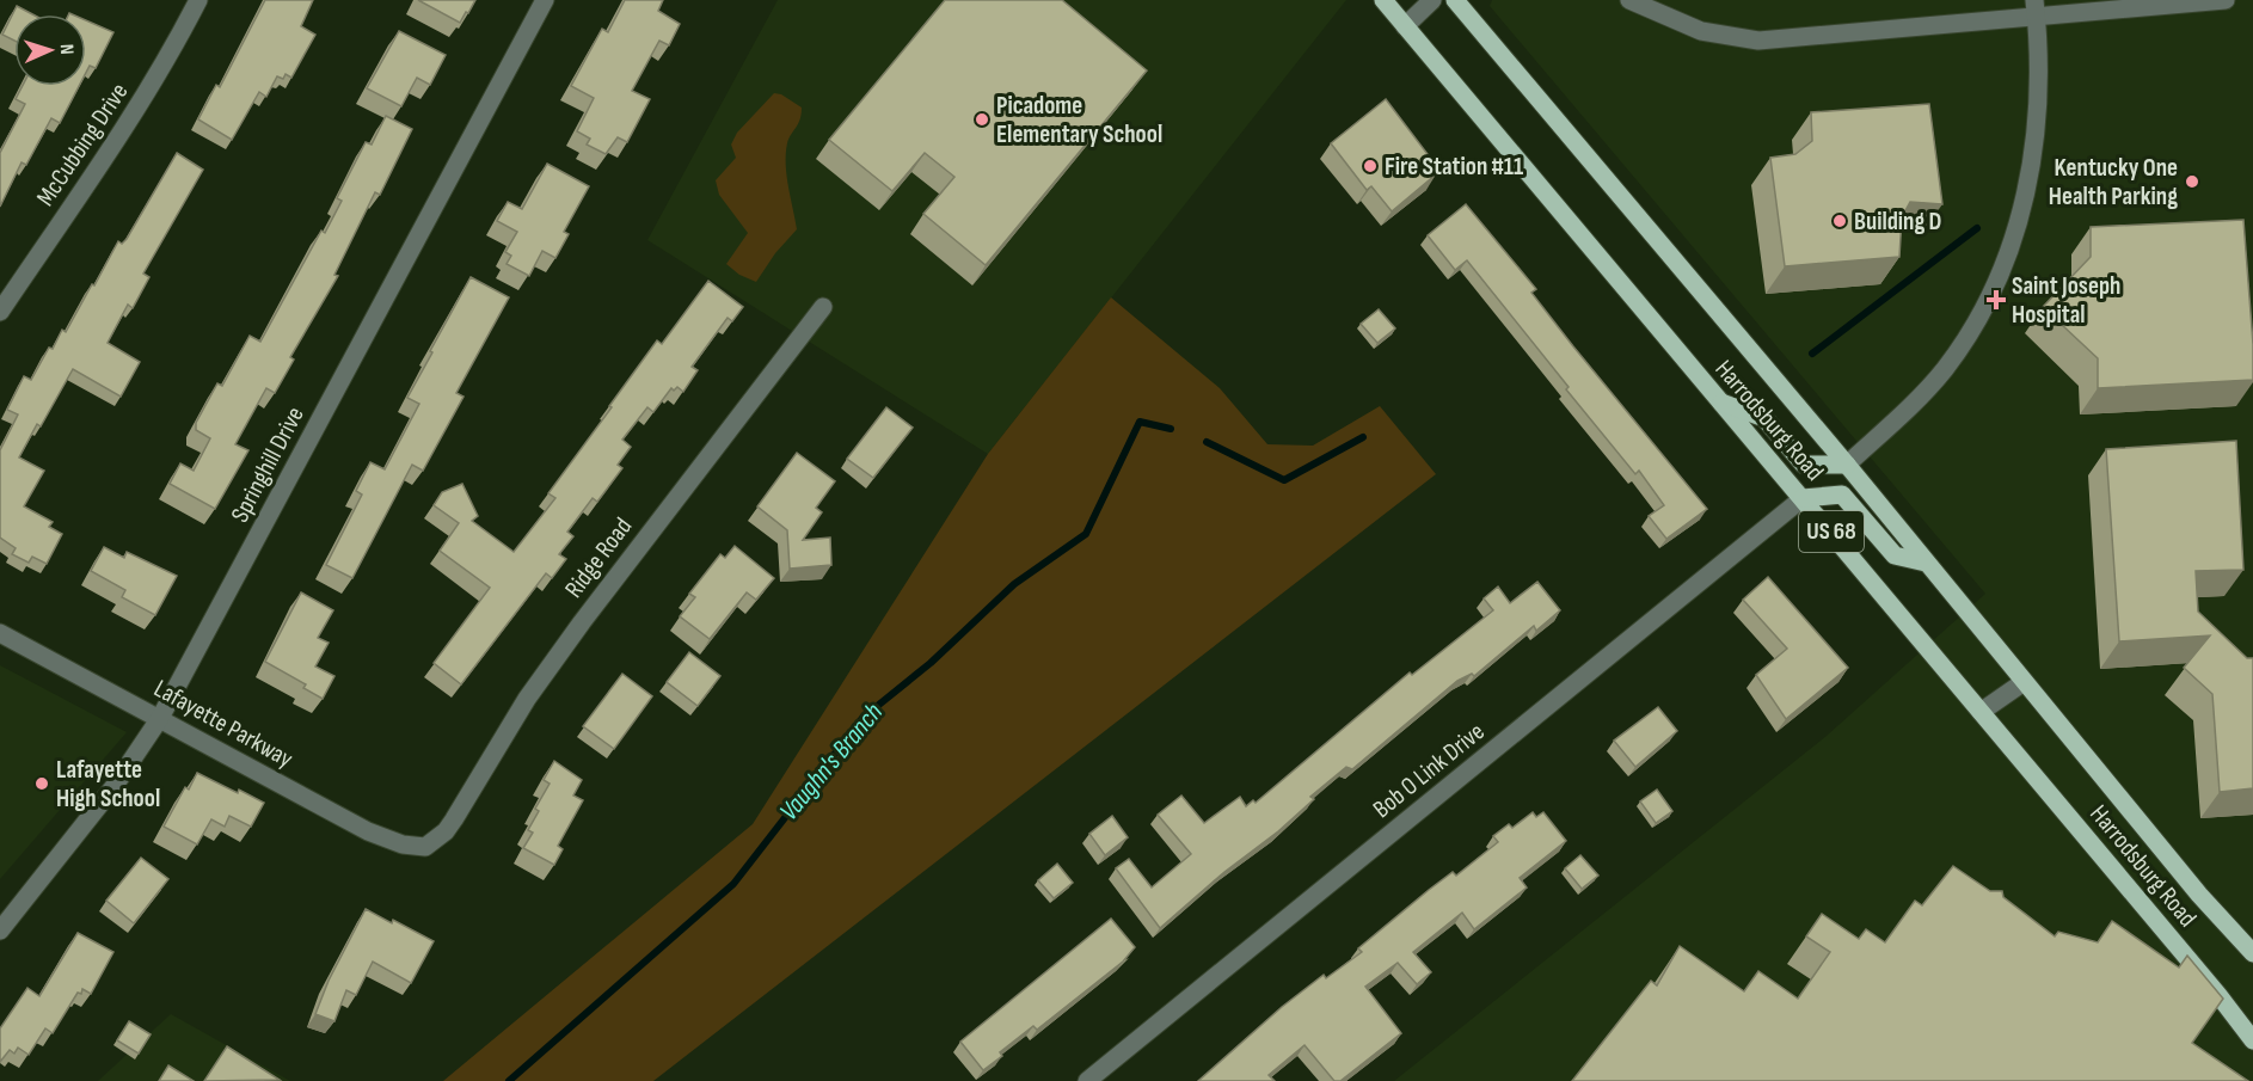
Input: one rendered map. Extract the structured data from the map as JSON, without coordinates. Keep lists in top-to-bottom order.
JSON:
{
  "streets": {
    "main road": ["Harrodsburg Road", "US 68"],
    "street": [
      "McCubbing Drive",
      "Springhill Drive",
      "Ridge Road",
      "Lafayette Parkway",
      "Bob O Link Drive"
    ]
  },
  "crossings": [
    ["Harrodsburg Road", "Bob O Link Drive"],
    ["Springhill Drive", "Lafayette Parkway"],
    ["Ridge Road", "Lafayette Parkway"]
  ],
  "water": ["Vaughn's Branch"],
  "places": {
    "other": [
      "Picadome Elementary School",
      "Fire Station #11",
      "Kentucky One Health Parking",
      "Building D",
      "Lafayette High School"
    ],
    "health": ["Saint Joseph Hospital"]
  },
  "north": "right"
}
